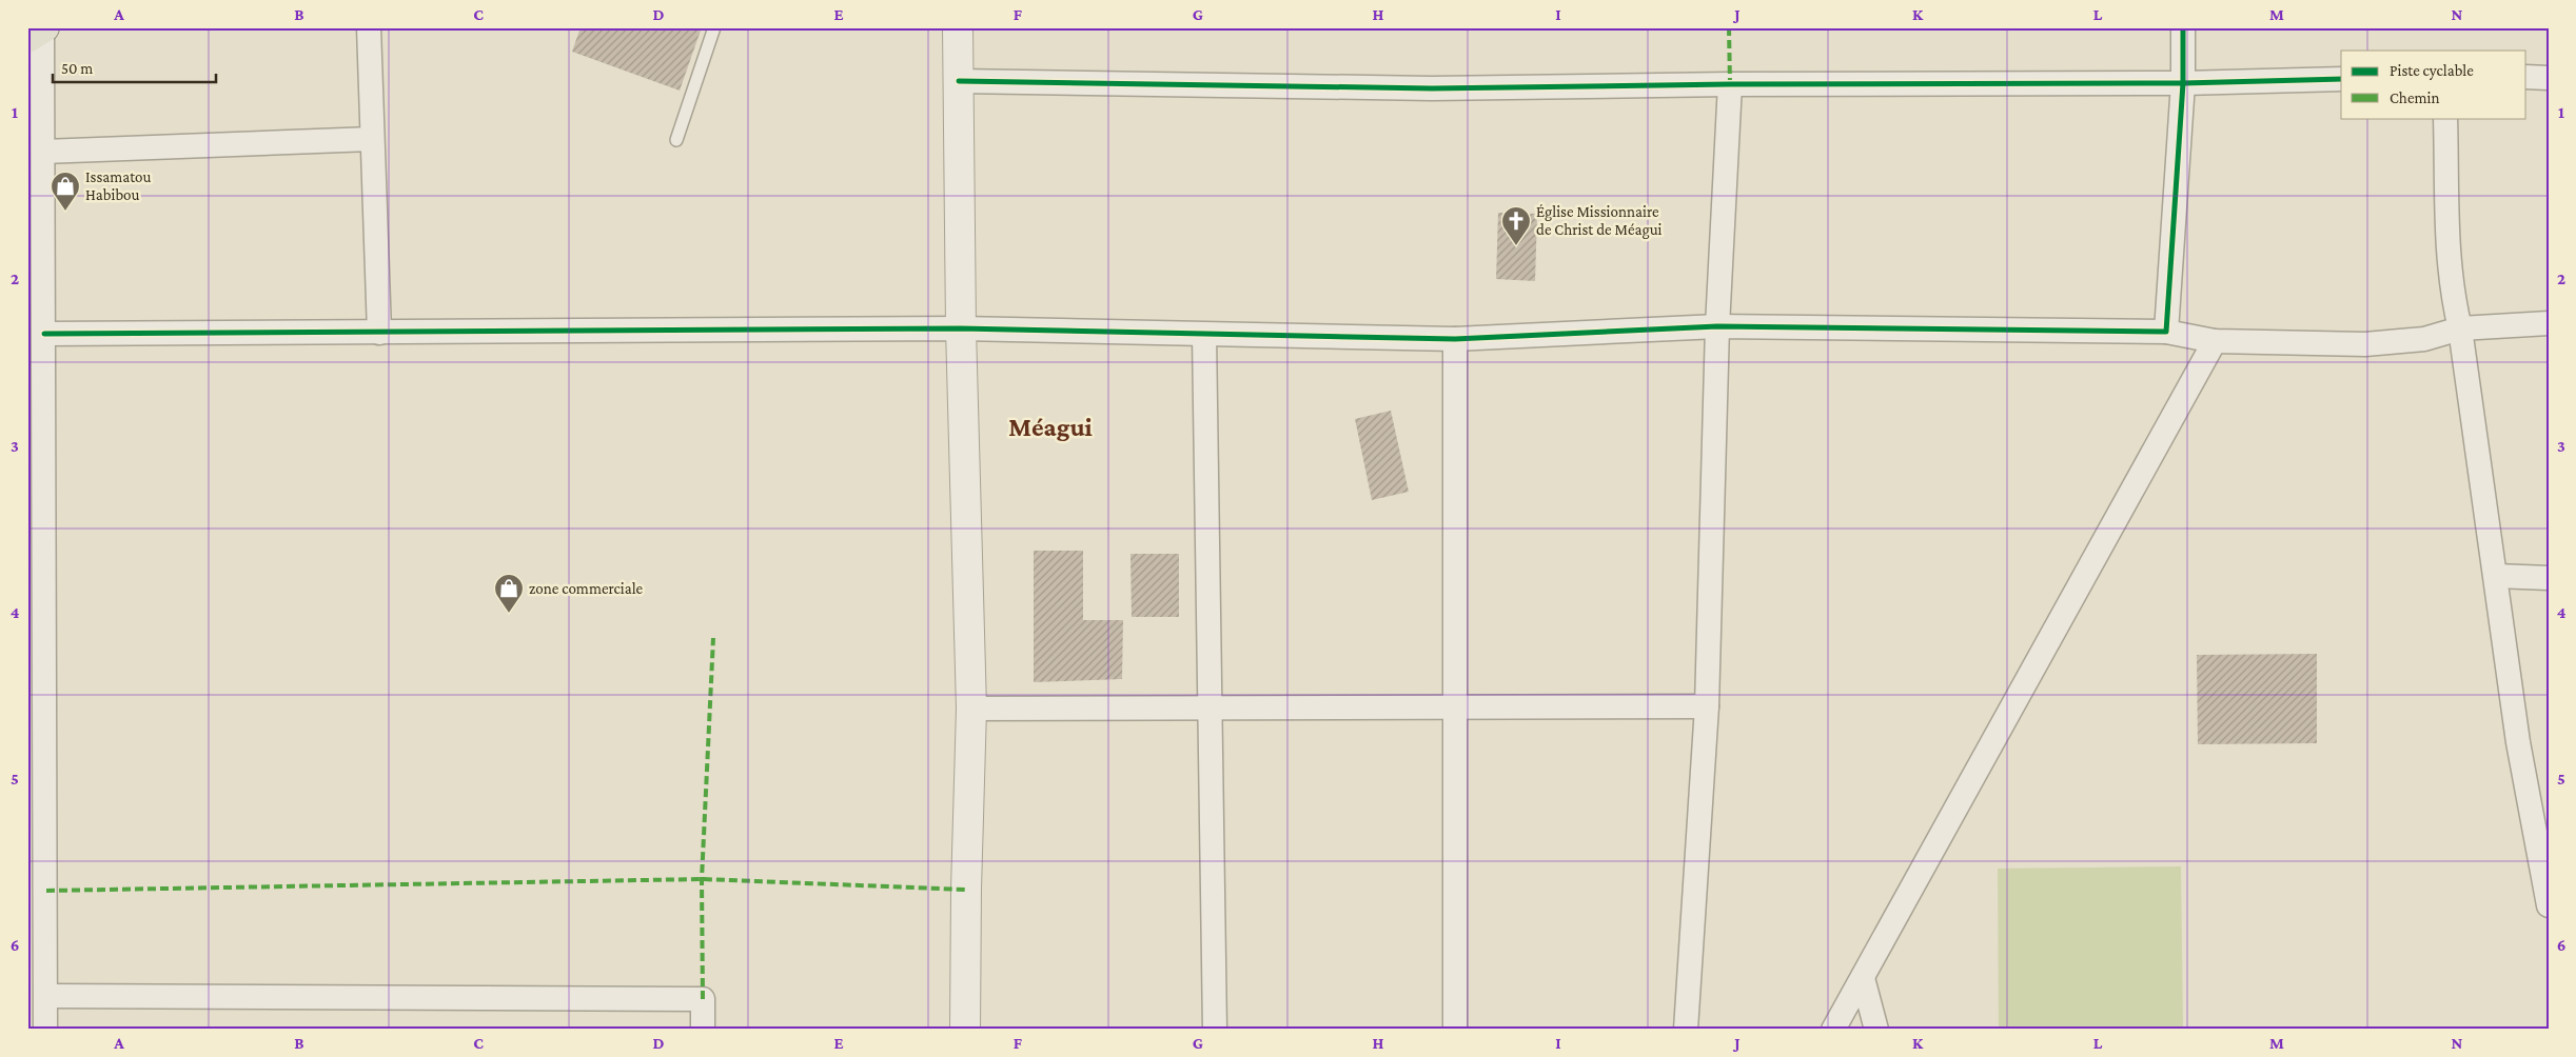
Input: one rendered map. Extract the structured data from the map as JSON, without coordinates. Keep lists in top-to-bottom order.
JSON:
{
  "districts": ["Méagui"],
  "places": {
    "shop": ["Issamatou Habibou", "zone commerciale"],
    "church": ["Église Missionnaire de Christ de Méagui"]
  },
  "legend": ["Piste cyclable", "Chemin"],
  "scale_bar": "50 m",
  "grid": {
    "columns": [
      "A",
      "B",
      "C",
      "D",
      "E",
      "F",
      "G",
      "H",
      "I",
      "J",
      "K",
      "L",
      "M",
      "N"
    ],
    "rows": [
      "1",
      "2",
      "3",
      "4",
      "5",
      "6"
    ]
  }
}
